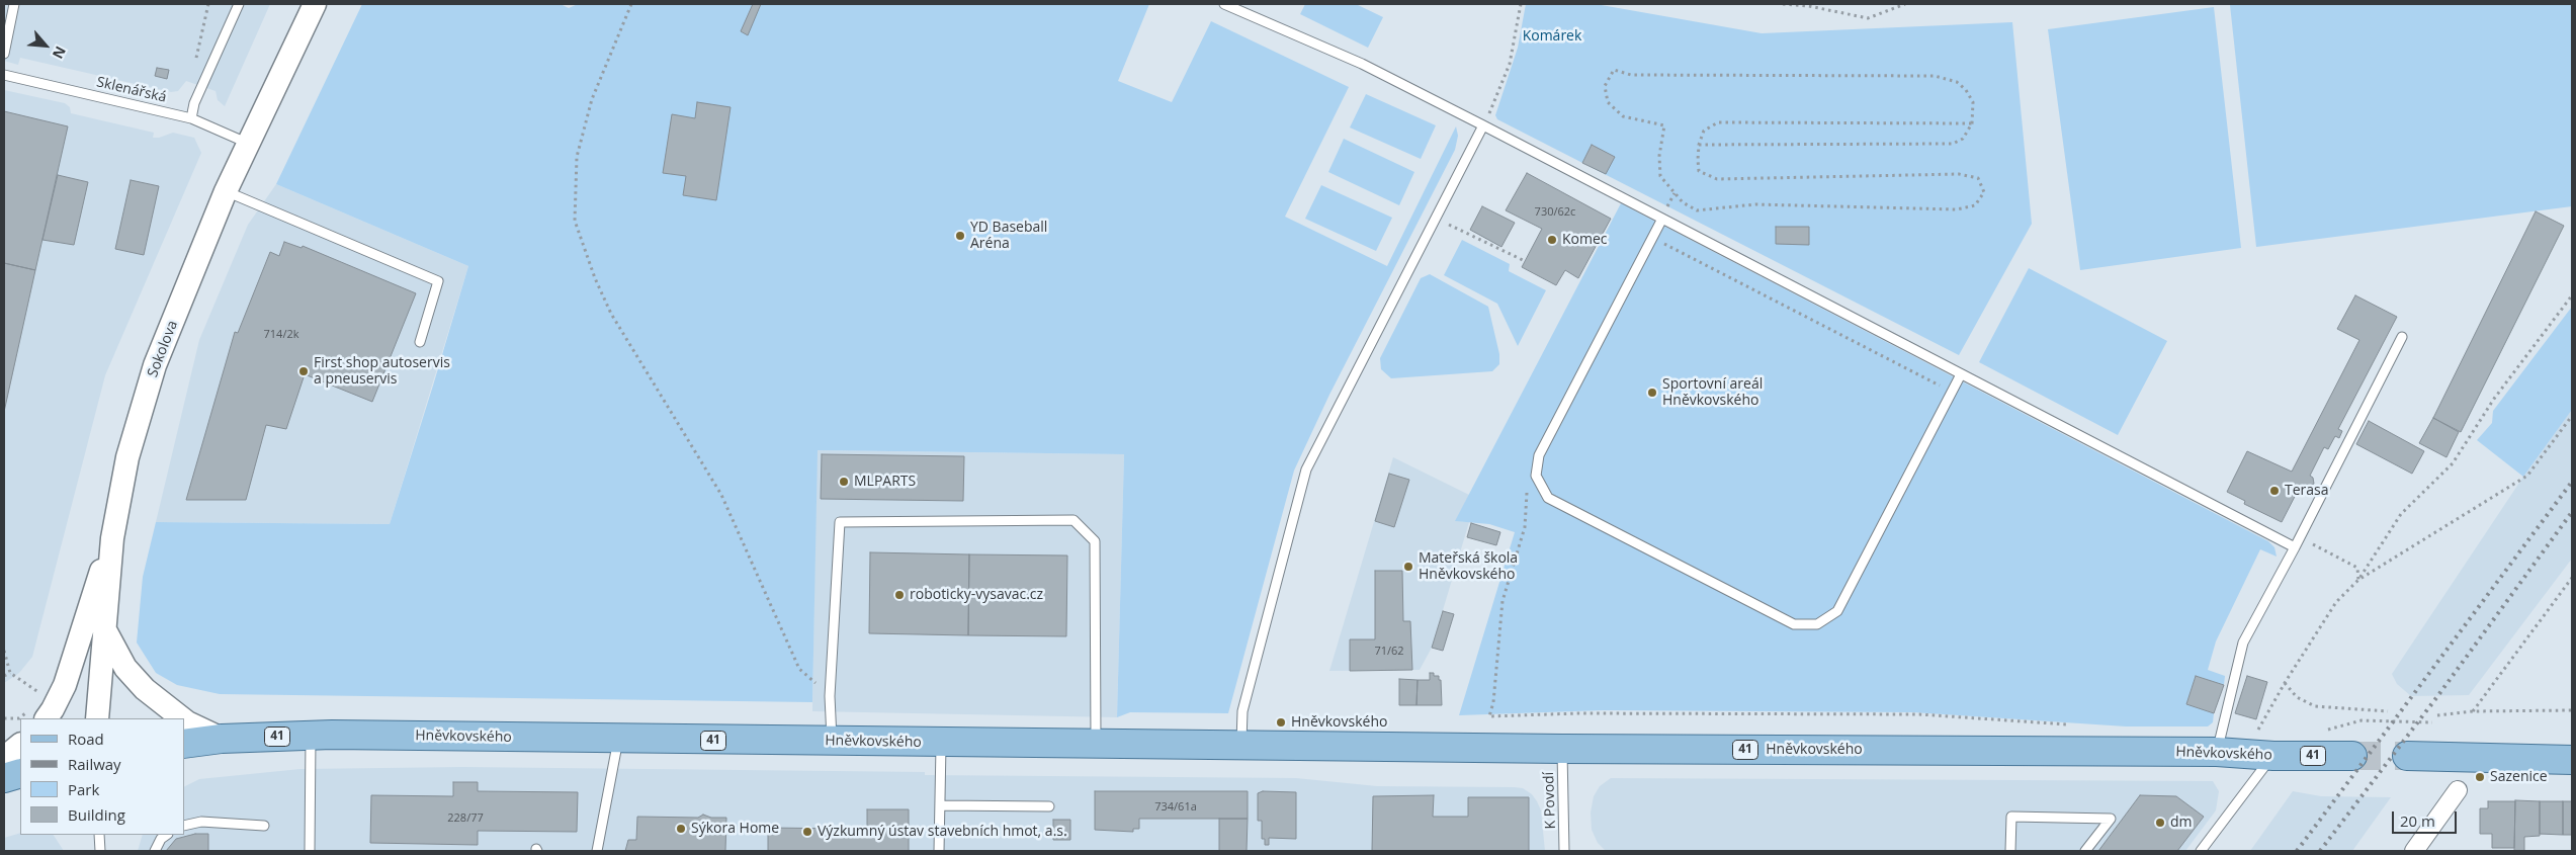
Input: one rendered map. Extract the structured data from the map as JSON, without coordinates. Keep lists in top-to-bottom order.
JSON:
{
  "streets": {
    "main road": ["41", "Hněvkovského"],
    "street": ["Sokolova"],
    "lane": ["Sklenářská", "K Povodí"]
  },
  "crossings": [
    ["Sklenářská", "Sokolova"],
    ["Hněvkovského", "K Povodí"]
  ],
  "parks": ["Komárek"],
  "places": [
    "YD Baseball Aréna",
    "Komec",
    "First shop autoservis a pneuservis",
    "Sportovní areál Hněvkovského",
    "MLPARTS",
    "Terasa",
    "Mateřská škola Hněvkovského",
    "roboticky-vysavac.cz",
    "Hněvkovského",
    "Sazenice",
    "dm",
    "Sýkora Home",
    "Výzkumný ústav stavebních hmot, a.s."
  ],
  "house_numbers": [
    "730/62c",
    "714/2k",
    "71/62",
    "734/61a",
    "228/77"
  ],
  "legend": [
    "Road",
    "Railway",
    "Park",
    "Building"
  ],
  "scale_bar": "20 m",
  "north": "bottom right"
}
